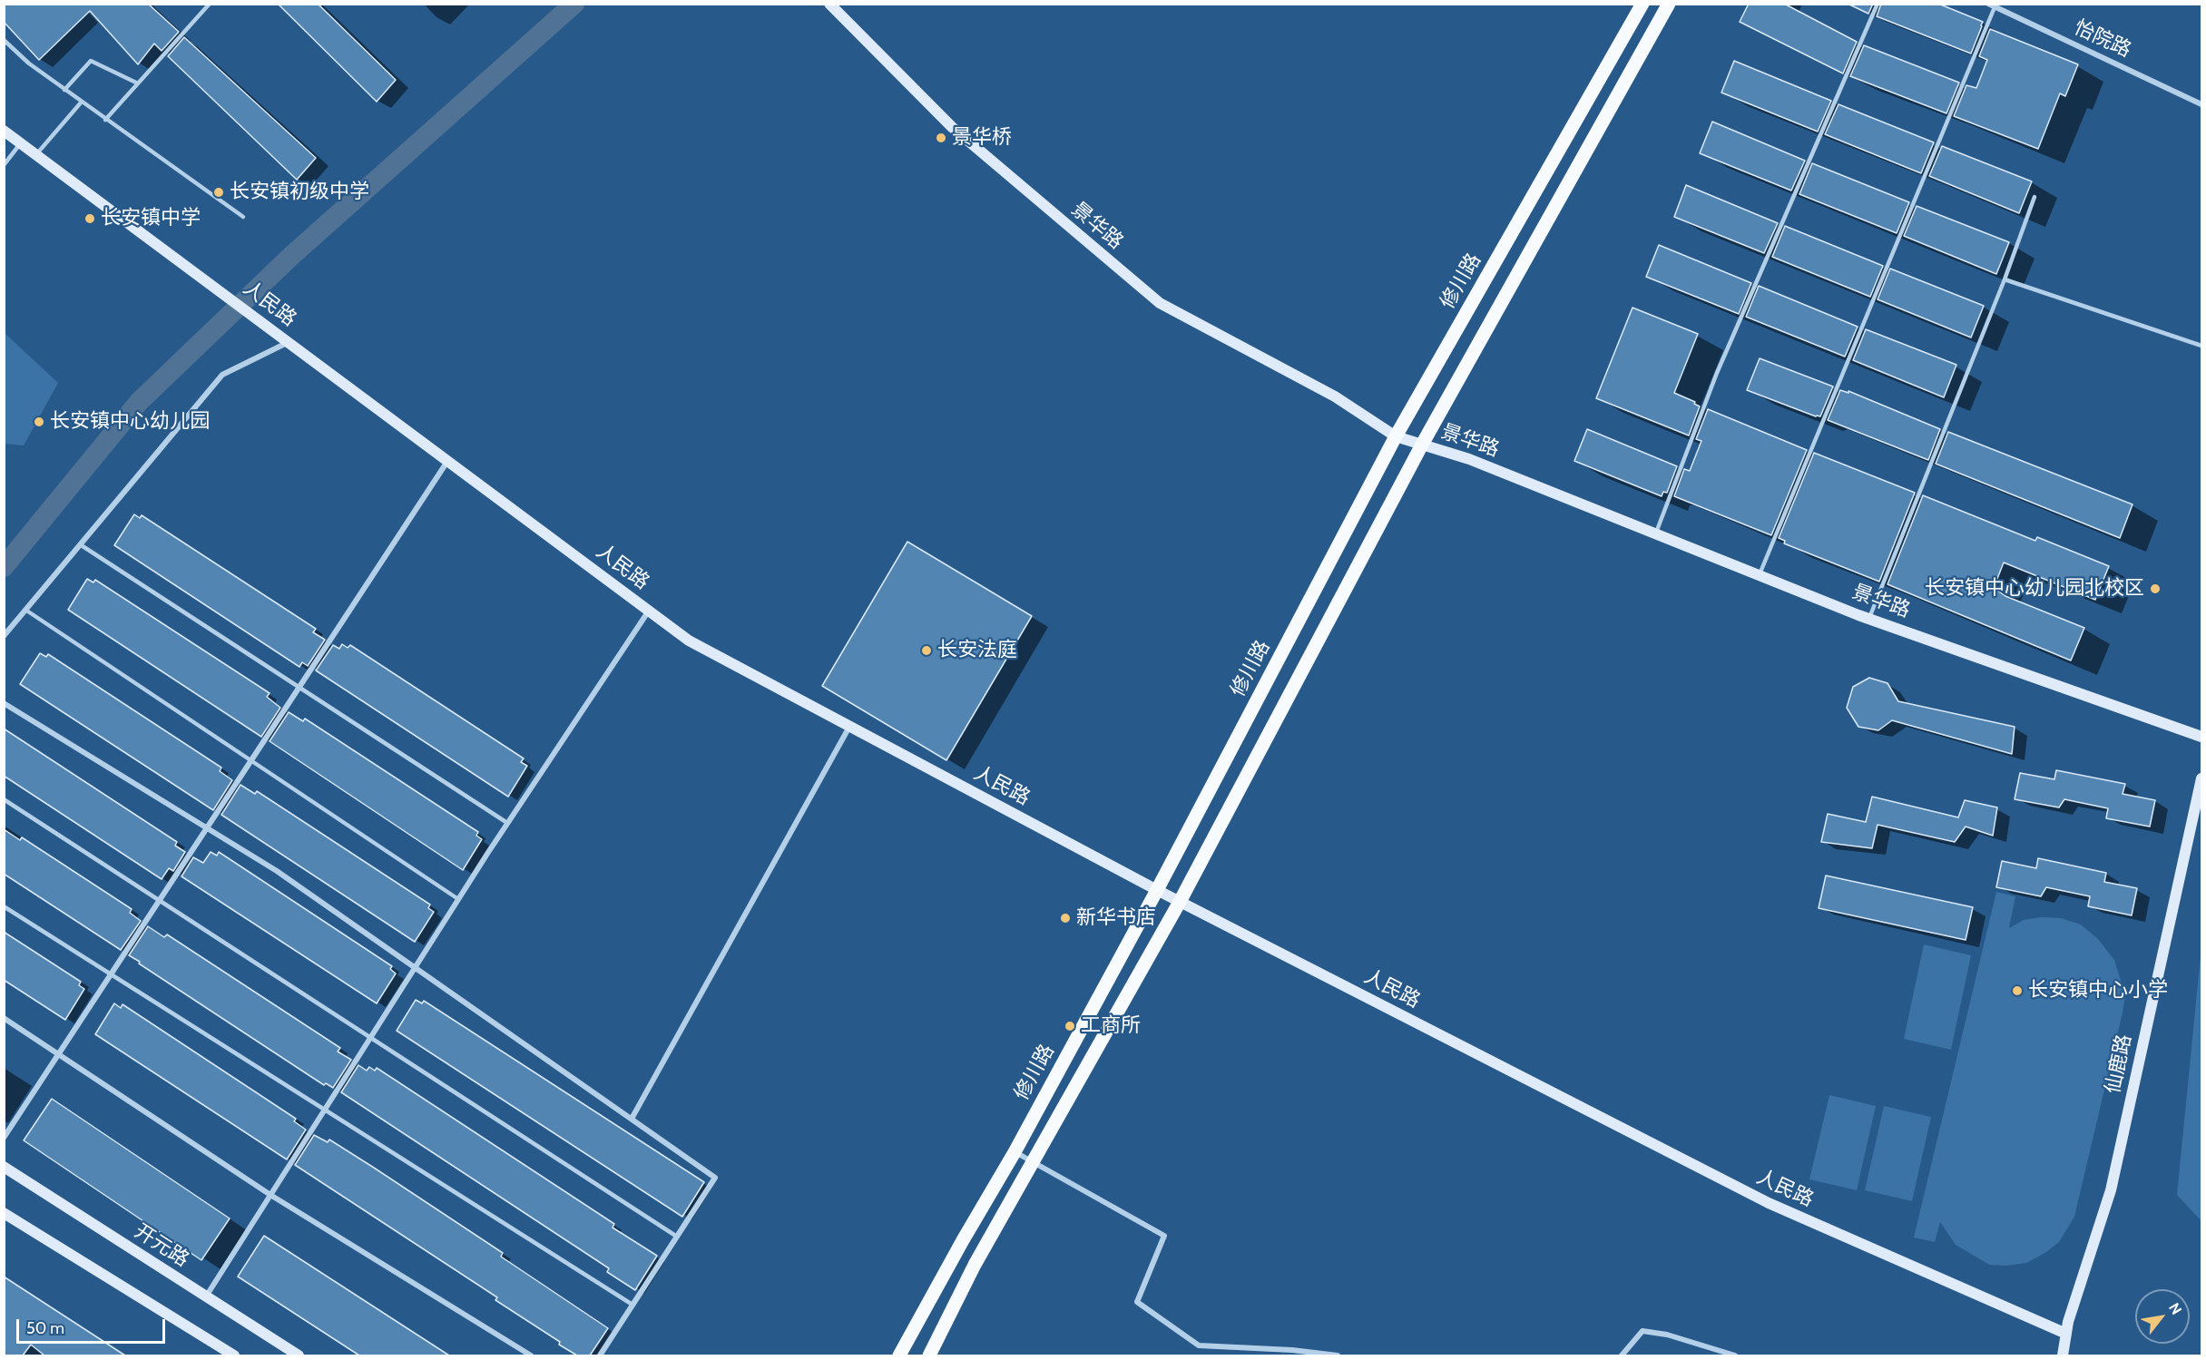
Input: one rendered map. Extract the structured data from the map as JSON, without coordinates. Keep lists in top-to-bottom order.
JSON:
{
  "streets": {
    "main road": ["修川路"],
    "street": [
      "怡院路",
      "景华路",
      "人民路",
      "仙鹿路",
      "开元路"
    ]
  },
  "crossings": [
    ["景华路", "修川路"],
    ["修川路", "人民路"],
    ["人民路", "仙鹿路"]
  ],
  "places": [
    "景华桥",
    "长安镇初级中学",
    "长安镇中学",
    "长安镇中心幼儿园",
    "长安镇中心幼儿园北校区",
    "长安法庭",
    "新华书店",
    "长安镇中心小学",
    "工商所"
  ],
  "scale_bar": "50 m",
  "north": "top right"
}
